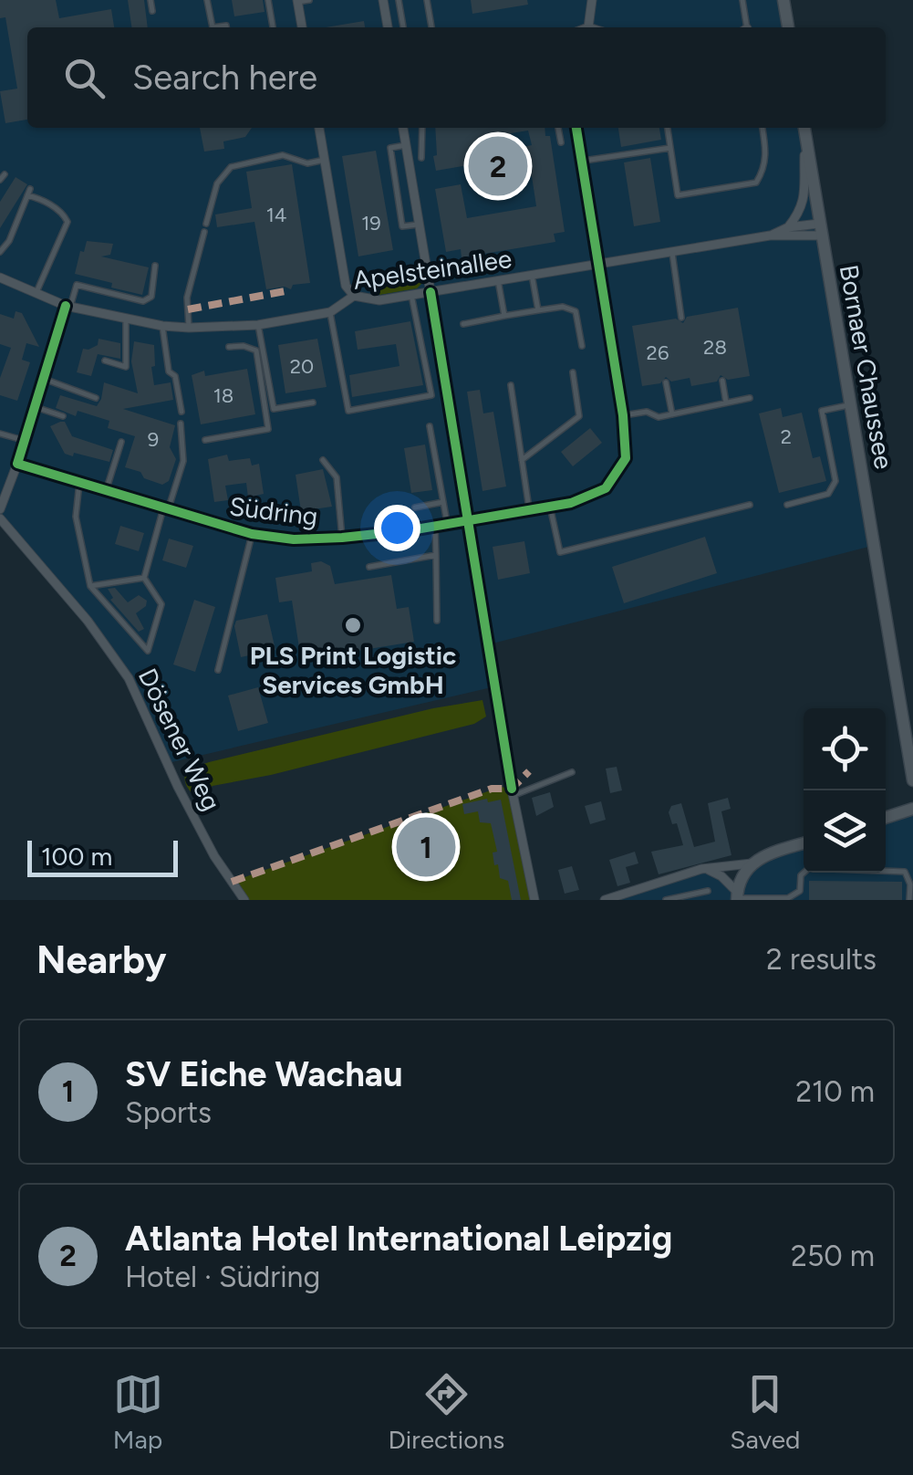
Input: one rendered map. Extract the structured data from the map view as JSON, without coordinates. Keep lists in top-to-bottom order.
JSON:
{
  "streets": {
    "main road": ["Bornaer Chaussee"],
    "street": ["Apelsteinallee", "Südring", "Dösener Weg"]
  },
  "crossings": [
    ["Apelsteinallee", "Bornaer Chaussee"],
    ["Apelsteinallee", "Südring"]
  ],
  "places": ["PLS Print Logistic Services GmbH"],
  "house_numbers": [
    "14",
    "19",
    "28",
    "26",
    "20",
    "18",
    "2",
    "9"
  ],
  "scale_bar": "100 m",
  "page": {
    "search": "Search here",
    "pins": ["2", "1"],
    "scale": "100 m",
    "heading": ["Nearby", "2 results"],
    "list": [
      {
        "mark": "1",
        "name": "SV Eiche Wachau",
        "note": "Sports",
        "value": "210 m"
      },
      {
        "mark": "2",
        "name": "Atlanta Hotel International Leipzig",
        "note": "Hotel · Südring",
        "value": "250 m"
      }
    ],
    "nav": ["Map", "Directions", "Saved"]
  }
}
